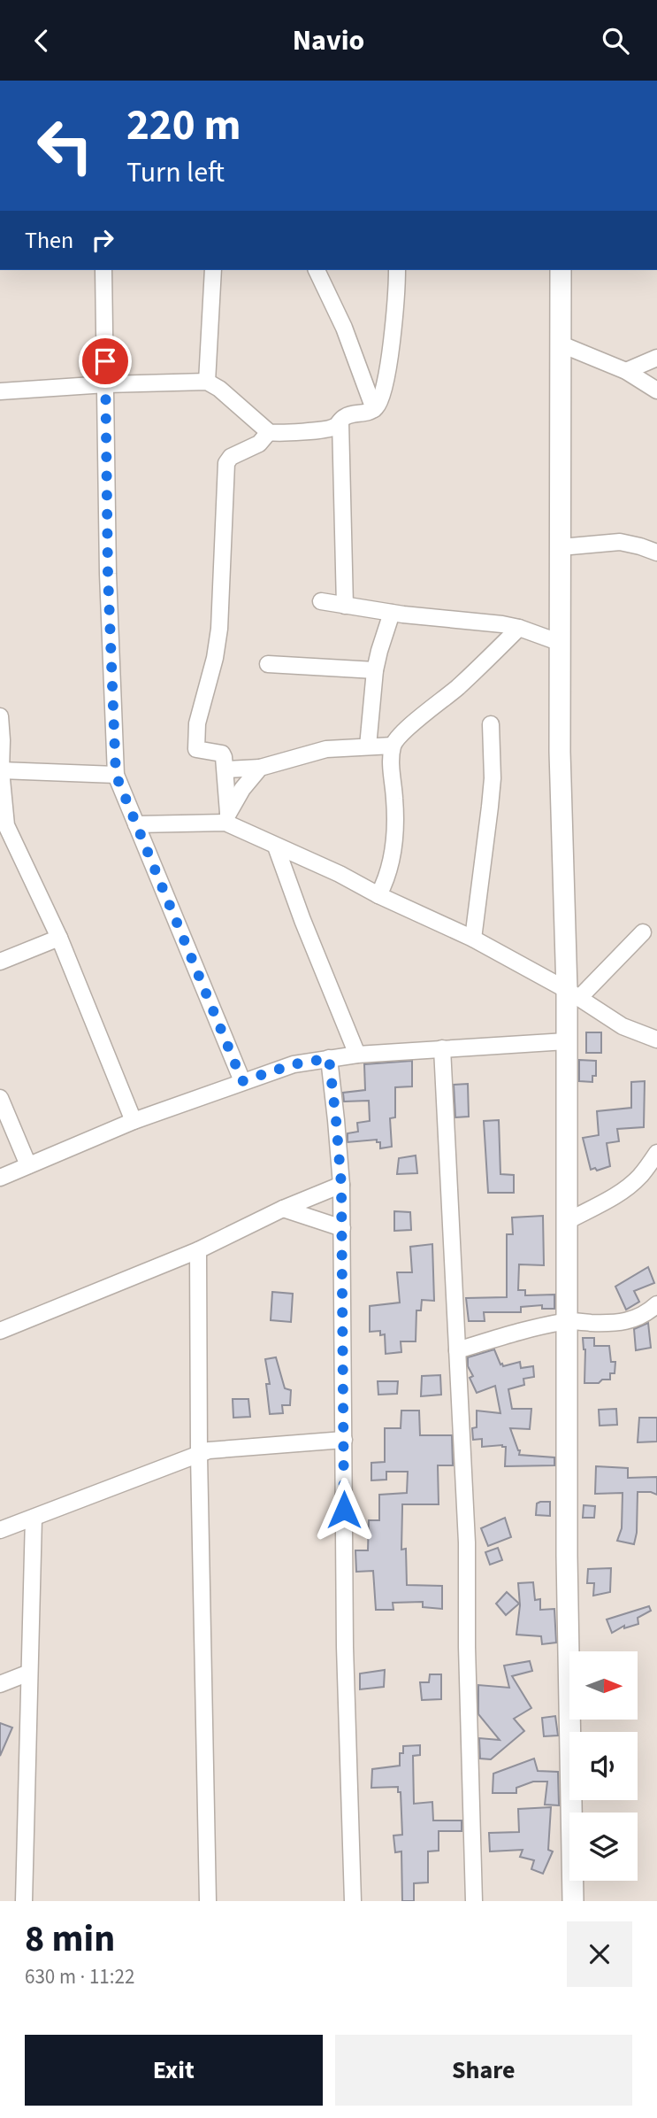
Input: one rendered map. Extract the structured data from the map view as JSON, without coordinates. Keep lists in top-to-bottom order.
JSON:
{
  "north": "right",
  "page": {
    "header": "Navio",
    "turn": ["220 m", "Turn left"],
    "then": "Then",
    "heading": ["8 min", "630 m · 11:22"],
    "buttons": ["Exit", "Share"]
  }
}
